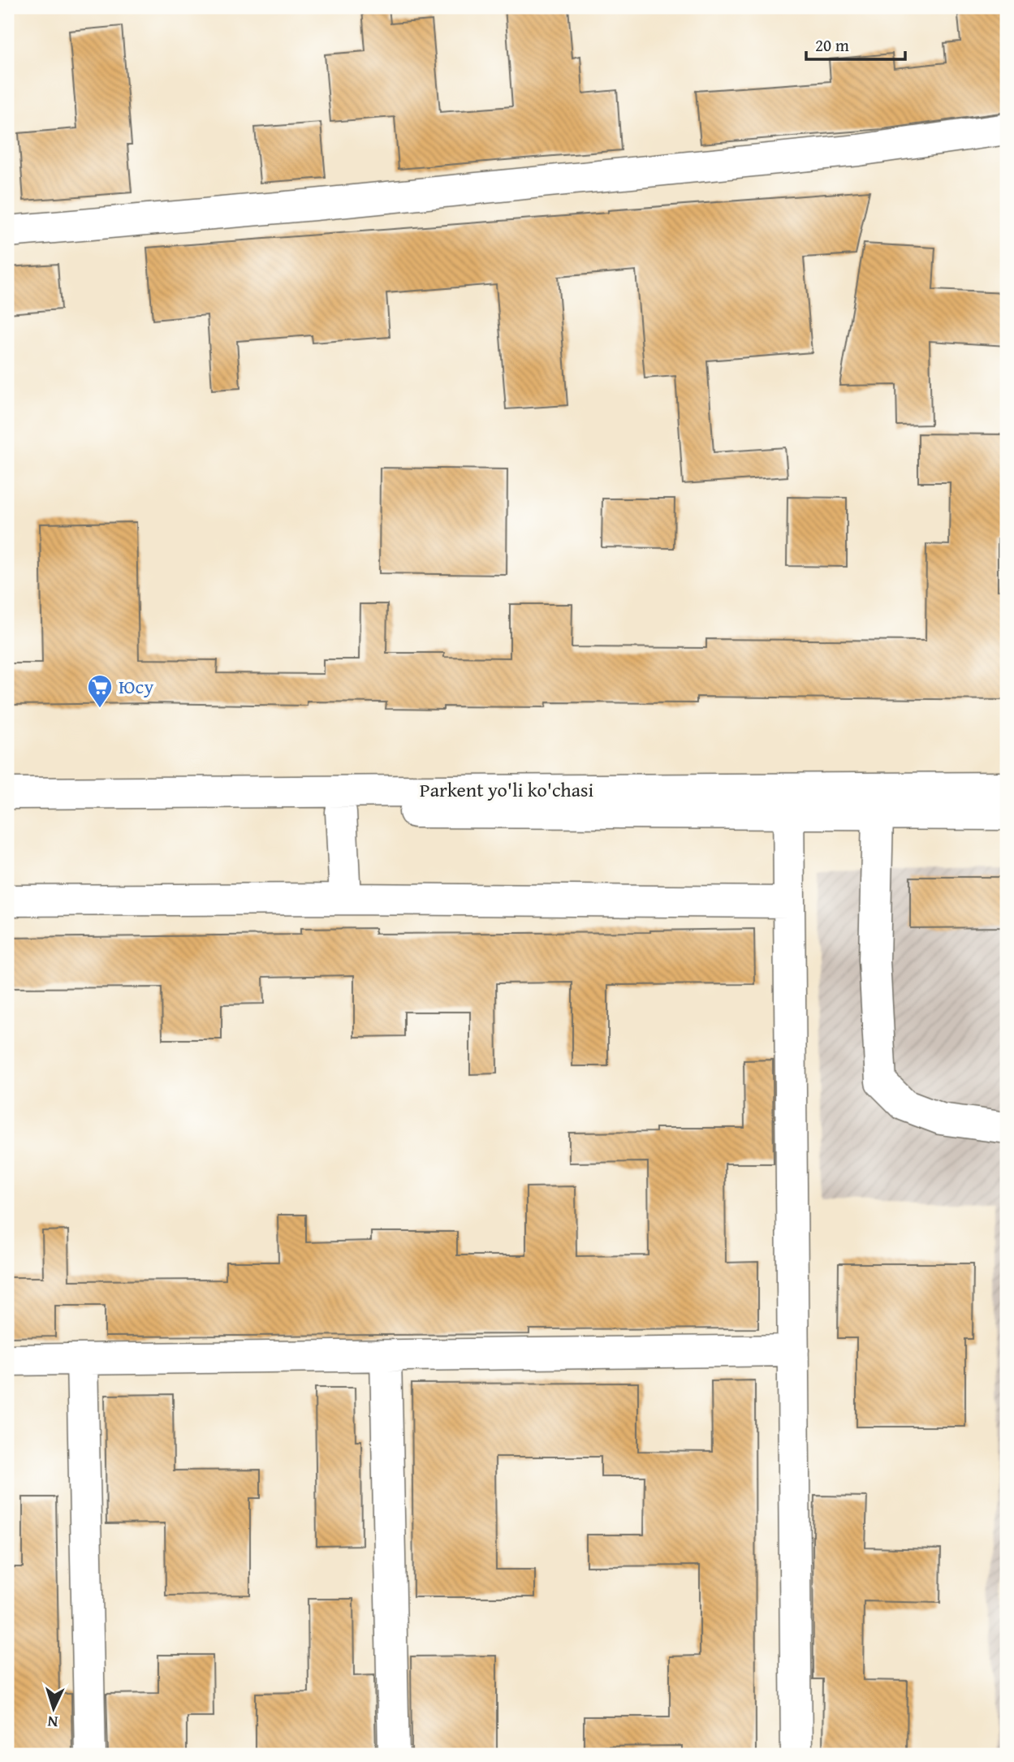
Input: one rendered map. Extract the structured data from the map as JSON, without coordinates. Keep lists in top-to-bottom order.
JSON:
{
  "streets": {
    "street": ["Parkent yo'li ko'chasi"]
  },
  "places": {
    "supermarket": ["Юсу"]
  },
  "scale_bar": "20 m",
  "north": "bottom"
}
